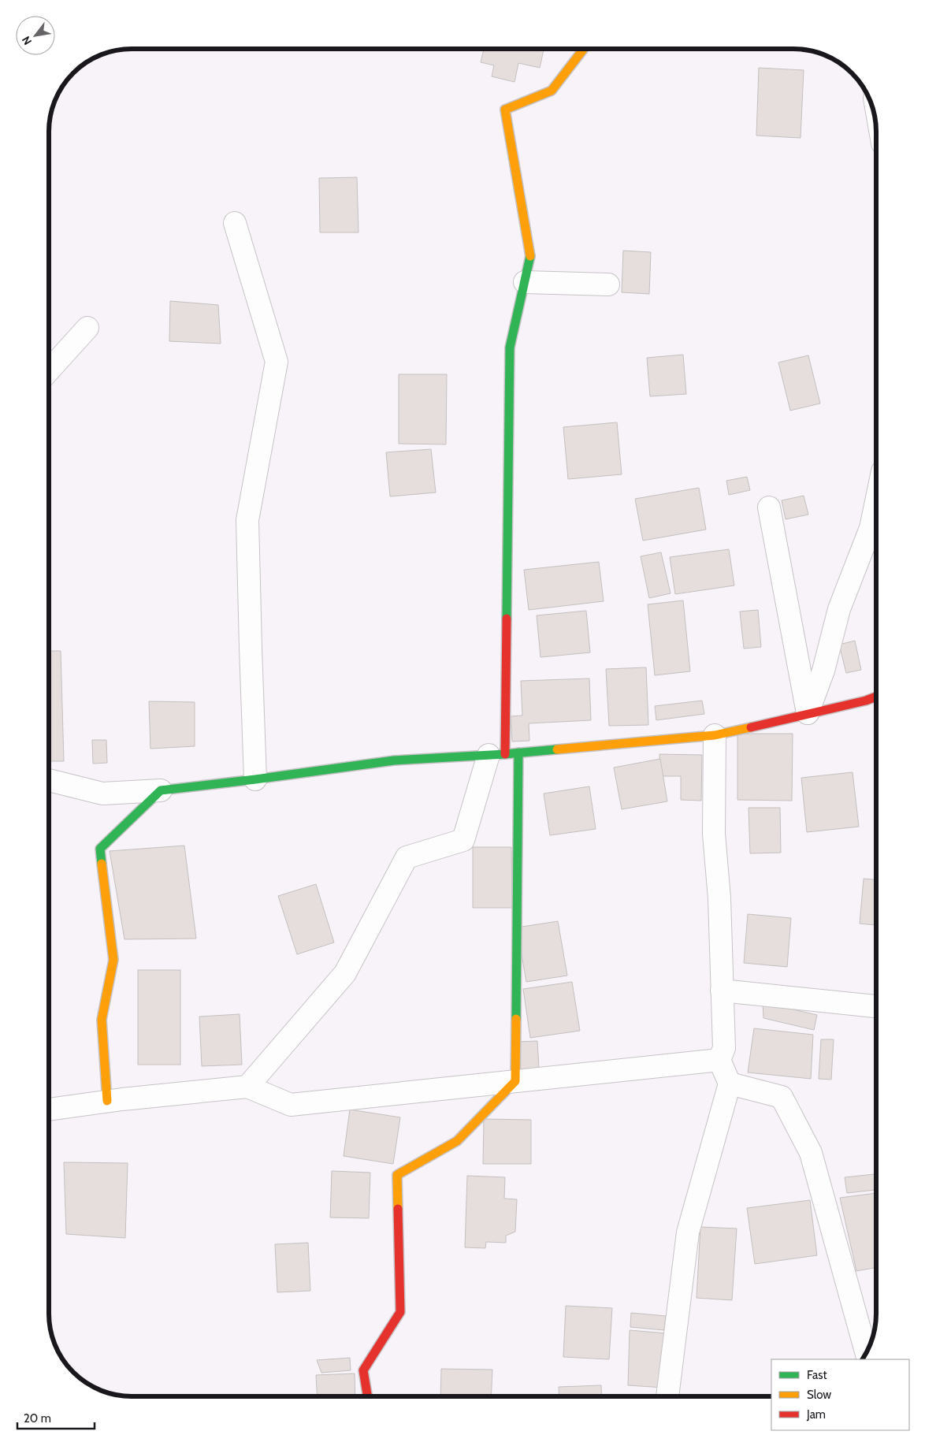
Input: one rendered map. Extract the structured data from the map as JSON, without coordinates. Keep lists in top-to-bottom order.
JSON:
{
  "legend": ["Fast", "Slow", "Jam"],
  "scale_bar": "20 m",
  "north": "bottom left"
}
